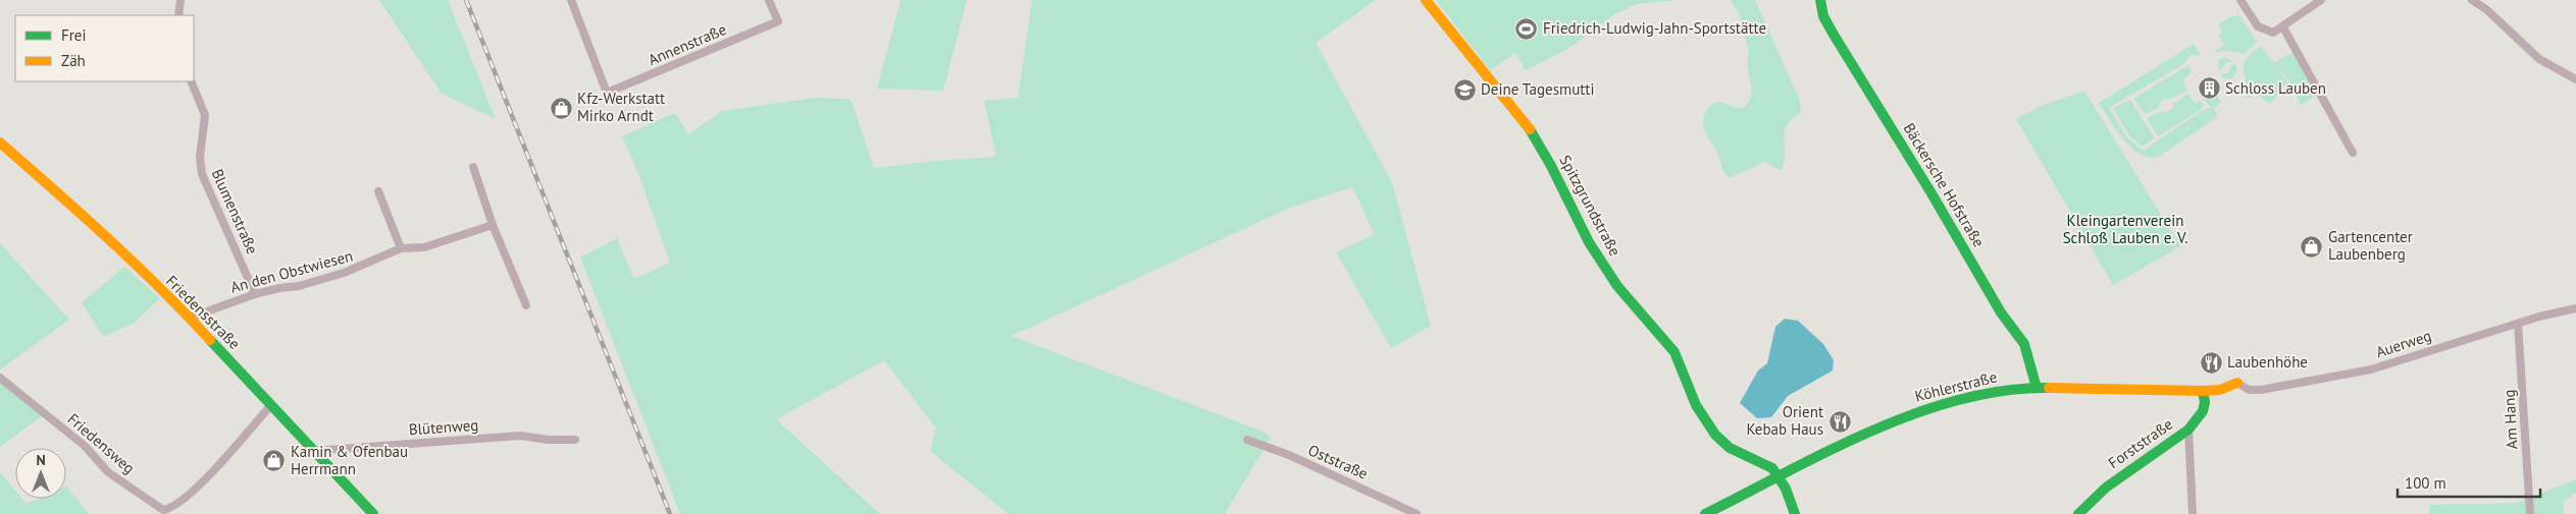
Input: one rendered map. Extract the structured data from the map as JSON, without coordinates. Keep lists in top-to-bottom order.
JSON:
{
  "streets": {
    "street": [
      "Annenstraße",
      "Bäckersche Hofstraße",
      "Spitzgrundstraße",
      "Blumenstraße",
      "An den Obstwiesen",
      "Friedensstraße",
      "Auerweg",
      "Köhlerstraße",
      "Am Hang",
      "Blütenweg",
      "Friedensweg",
      "Forststraße",
      "Oststraße"
    ]
  },
  "crossings": [
    ["Bäckersche Hofstraße", "Köhlerstraße"],
    ["Spitzgrundstraße", "Köhlerstraße"],
    ["Blumenstraße", "An den Obstwiesen"],
    ["An den Obstwiesen", "Friedensstraße"],
    ["Friedensstraße", "Blütenweg"],
    ["Friedensstraße", "Friedensweg"],
    ["Auerweg", "Köhlerstraße"],
    ["Auerweg", "Am Hang"],
    ["Köhlerstraße", "Forststraße"]
  ],
  "parks": ["Kleingartenverein Schloß Lauben e. V."],
  "places": {
    "sports": ["Friedrich-Ludwig-Jahn-Sportstätte"],
    "building": ["Schloss Lauben"],
    "school or university": ["Deine Tagesmutti"],
    "shop": ["Kfz-Werkstatt Mirko Arndt", "Gartencenter Laubenberg", "Kamin & Ofenbau Herrmann"],
    "restaurant": ["Laubenhöhe", "Orient Kebab Haus"]
  },
  "legend": ["Frei", "Zäh"],
  "scale_bar": "100 m",
  "north": "top"
}
